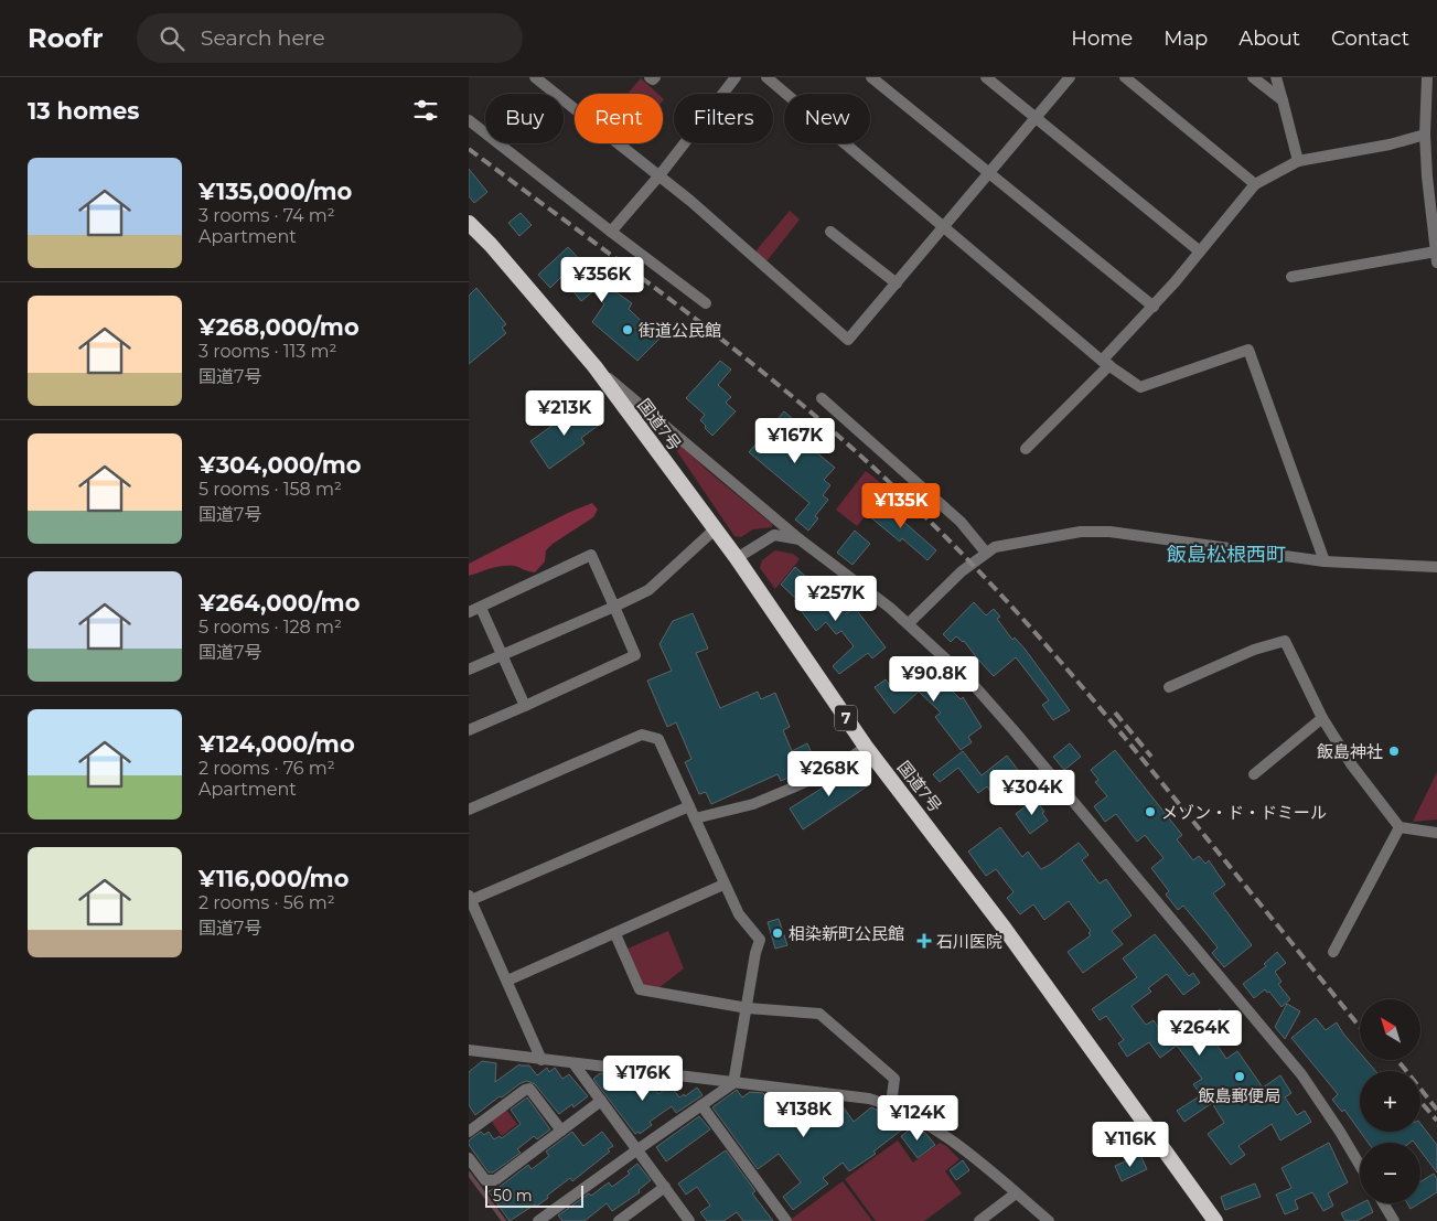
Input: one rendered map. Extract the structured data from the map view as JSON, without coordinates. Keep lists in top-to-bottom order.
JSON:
{
  "streets": {
    "highway": ["国道7号", "7"]
  },
  "districts": ["飯島松根西町"],
  "places": {
    "other": [
      "街道公民館",
      "飯島神社",
      "メゾン・ド・ドミール",
      "相染新町公民館",
      "飯島郵便局"
    ],
    "health": ["石川医院"]
  },
  "scale_bar": "50 m",
  "north": "top left",
  "page": {
    "header": "Roofr",
    "search": "Search here",
    "nav": [
      "Home",
      "Map",
      "About",
      "Contact"
    ],
    "heading": "13 homes",
    "chip": [
      "Buy",
      "Rent",
      "Filters",
      "New"
    ],
    "list": [
      {
        "name": "¥135,000/mo",
        "note": "3 rooms · 74 m² · Apartment"
      },
      {
        "name": "¥268,000/mo",
        "note": "3 rooms · 113 m² · 国道7号"
      },
      {
        "name": "¥304,000/mo",
        "note": "5 rooms · 158 m² · 国道7号"
      },
      {
        "name": "¥264,000/mo",
        "note": "5 rooms · 128 m² · 国道7号"
      },
      {
        "name": "¥124,000/mo",
        "note": "2 rooms · 76 m² · Apartment"
      },
      {
        "name": "¥116,000/mo",
        "note": "2 rooms · 56 m² · 国道7号"
      }
    ],
    "price": [
      "¥356K",
      "¥213K",
      "¥167K",
      "¥135K",
      "¥257K",
      "¥90.8K",
      "¥268K",
      "¥304K",
      "¥264K",
      "¥176K",
      "¥138K",
      "¥124K",
      "¥116K"
    ],
    "map_buttons": ["+", "−"],
    "scale": "50 m"
  }
}
